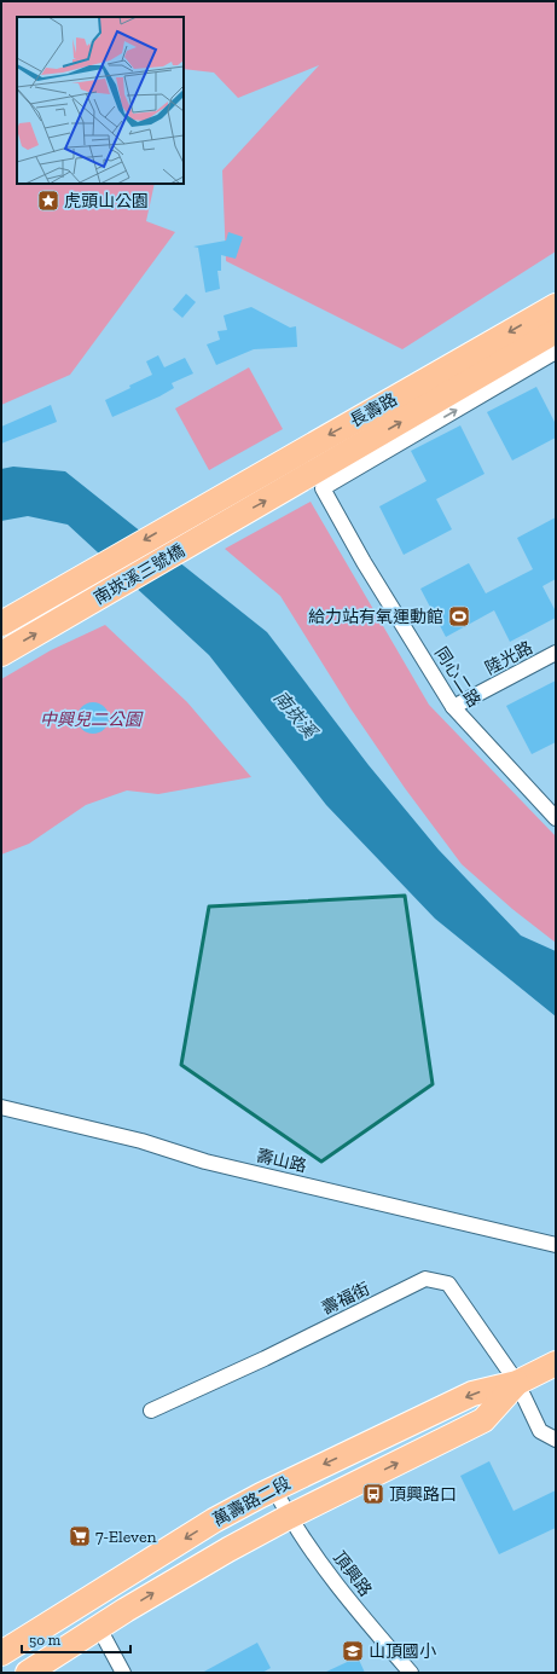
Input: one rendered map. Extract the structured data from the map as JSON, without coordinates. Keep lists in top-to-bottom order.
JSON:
{
  "streets": {
    "main road": ["長壽路", "南崁溪三號橋", "萬壽路二段"],
    "street": [
      "陸光路",
      "同心二路",
      "壽山路",
      "壽福街",
      "頂興路"
    ]
  },
  "crossings": [
    ["長壽路", "南崁溪三號橋"],
    ["陸光路", "同心二路"],
    ["壽福街", "萬壽路二段"],
    ["萬壽路二段", "頂興路"]
  ],
  "water": ["南崁溪"],
  "parks": ["中興兒二公園"],
  "places": {
    "place": ["虎頭山公園"],
    "sports": ["給力站有氧運動館"],
    "bus stop": ["頂興路口"],
    "supermarket": ["7-Eleven"],
    "school or university": ["山頂國小"]
  },
  "scale_bar": "50 m"
}
